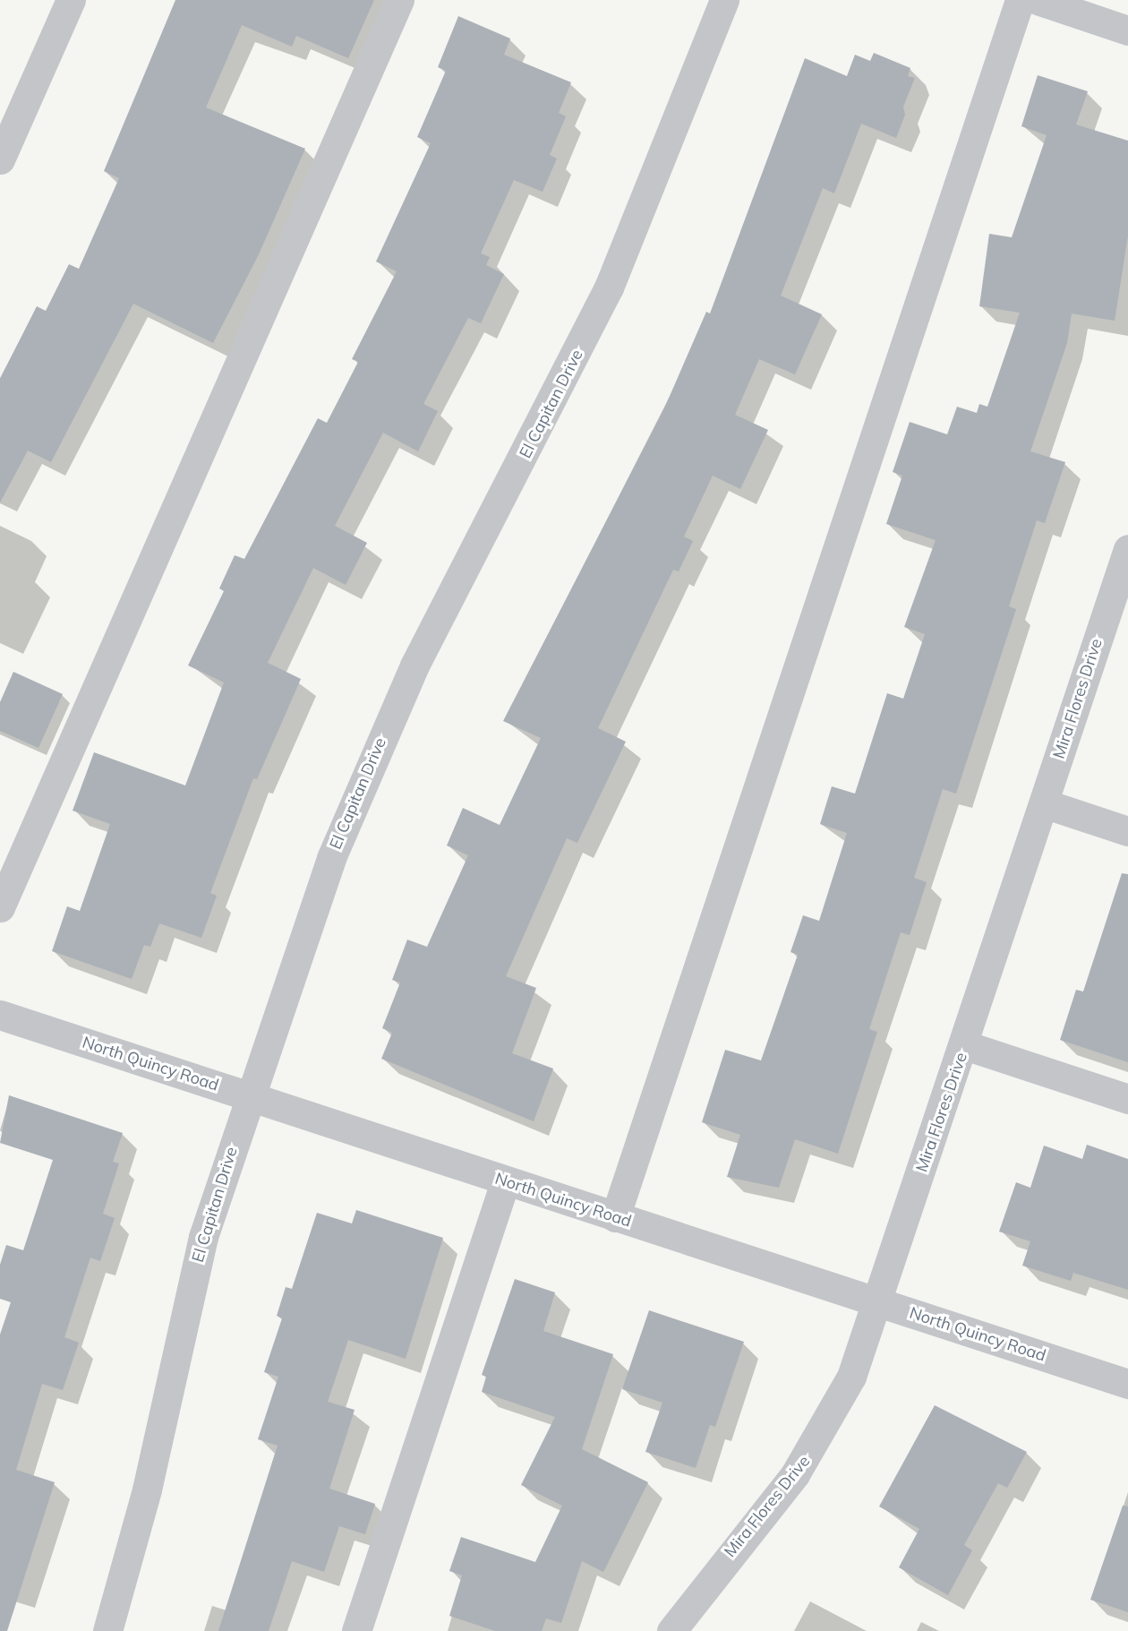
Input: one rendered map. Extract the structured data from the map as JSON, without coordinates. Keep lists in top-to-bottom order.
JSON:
{
  "streets": {
    "street": ["El Capitan Drive", "Mira Flores Drive", "North Quincy Road"]
  },
  "crossings": [
    ["El Capitan Drive", "North Quincy Road"],
    ["Mira Flores Drive", "North Quincy Road"]
  ]
}
